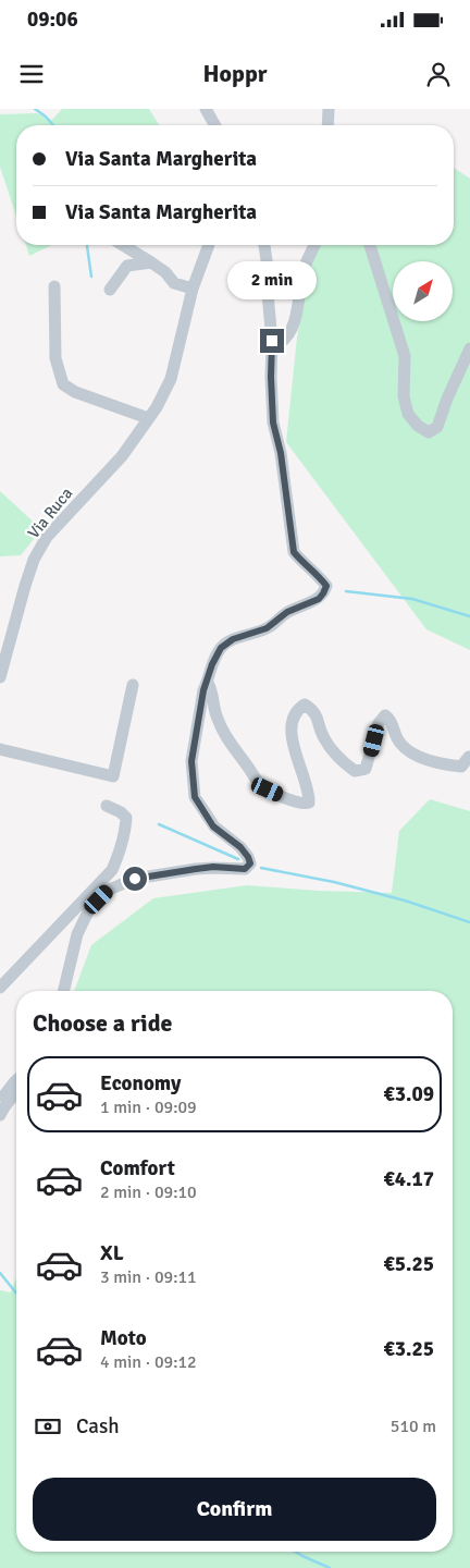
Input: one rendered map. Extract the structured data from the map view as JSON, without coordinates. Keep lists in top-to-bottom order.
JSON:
{
  "streets": {
    "street": ["Via Ruca"]
  },
  "north": "top right",
  "page": {
    "status": "09:06",
    "header": "Hoppr",
    "banner": ["Via Santa Margherita", "Via Santa Margherita"],
    "bubble": "2 min",
    "heading": "Choose a ride",
    "list": [
      {
        "name": "Economy",
        "note": "1 min · 09:09",
        "value": "€3.09"
      },
      {
        "name": "Comfort",
        "note": "2 min · 09:10",
        "value": "€4.17"
      },
      {
        "name": "XL",
        "note": "3 min · 09:11",
        "value": "€5.25"
      },
      {
        "name": "Moto",
        "note": "4 min · 09:12",
        "value": "€3.25"
      }
    ],
    "pay": ["Cash", "510 m"],
    "buttons": "Confirm"
  }
}
